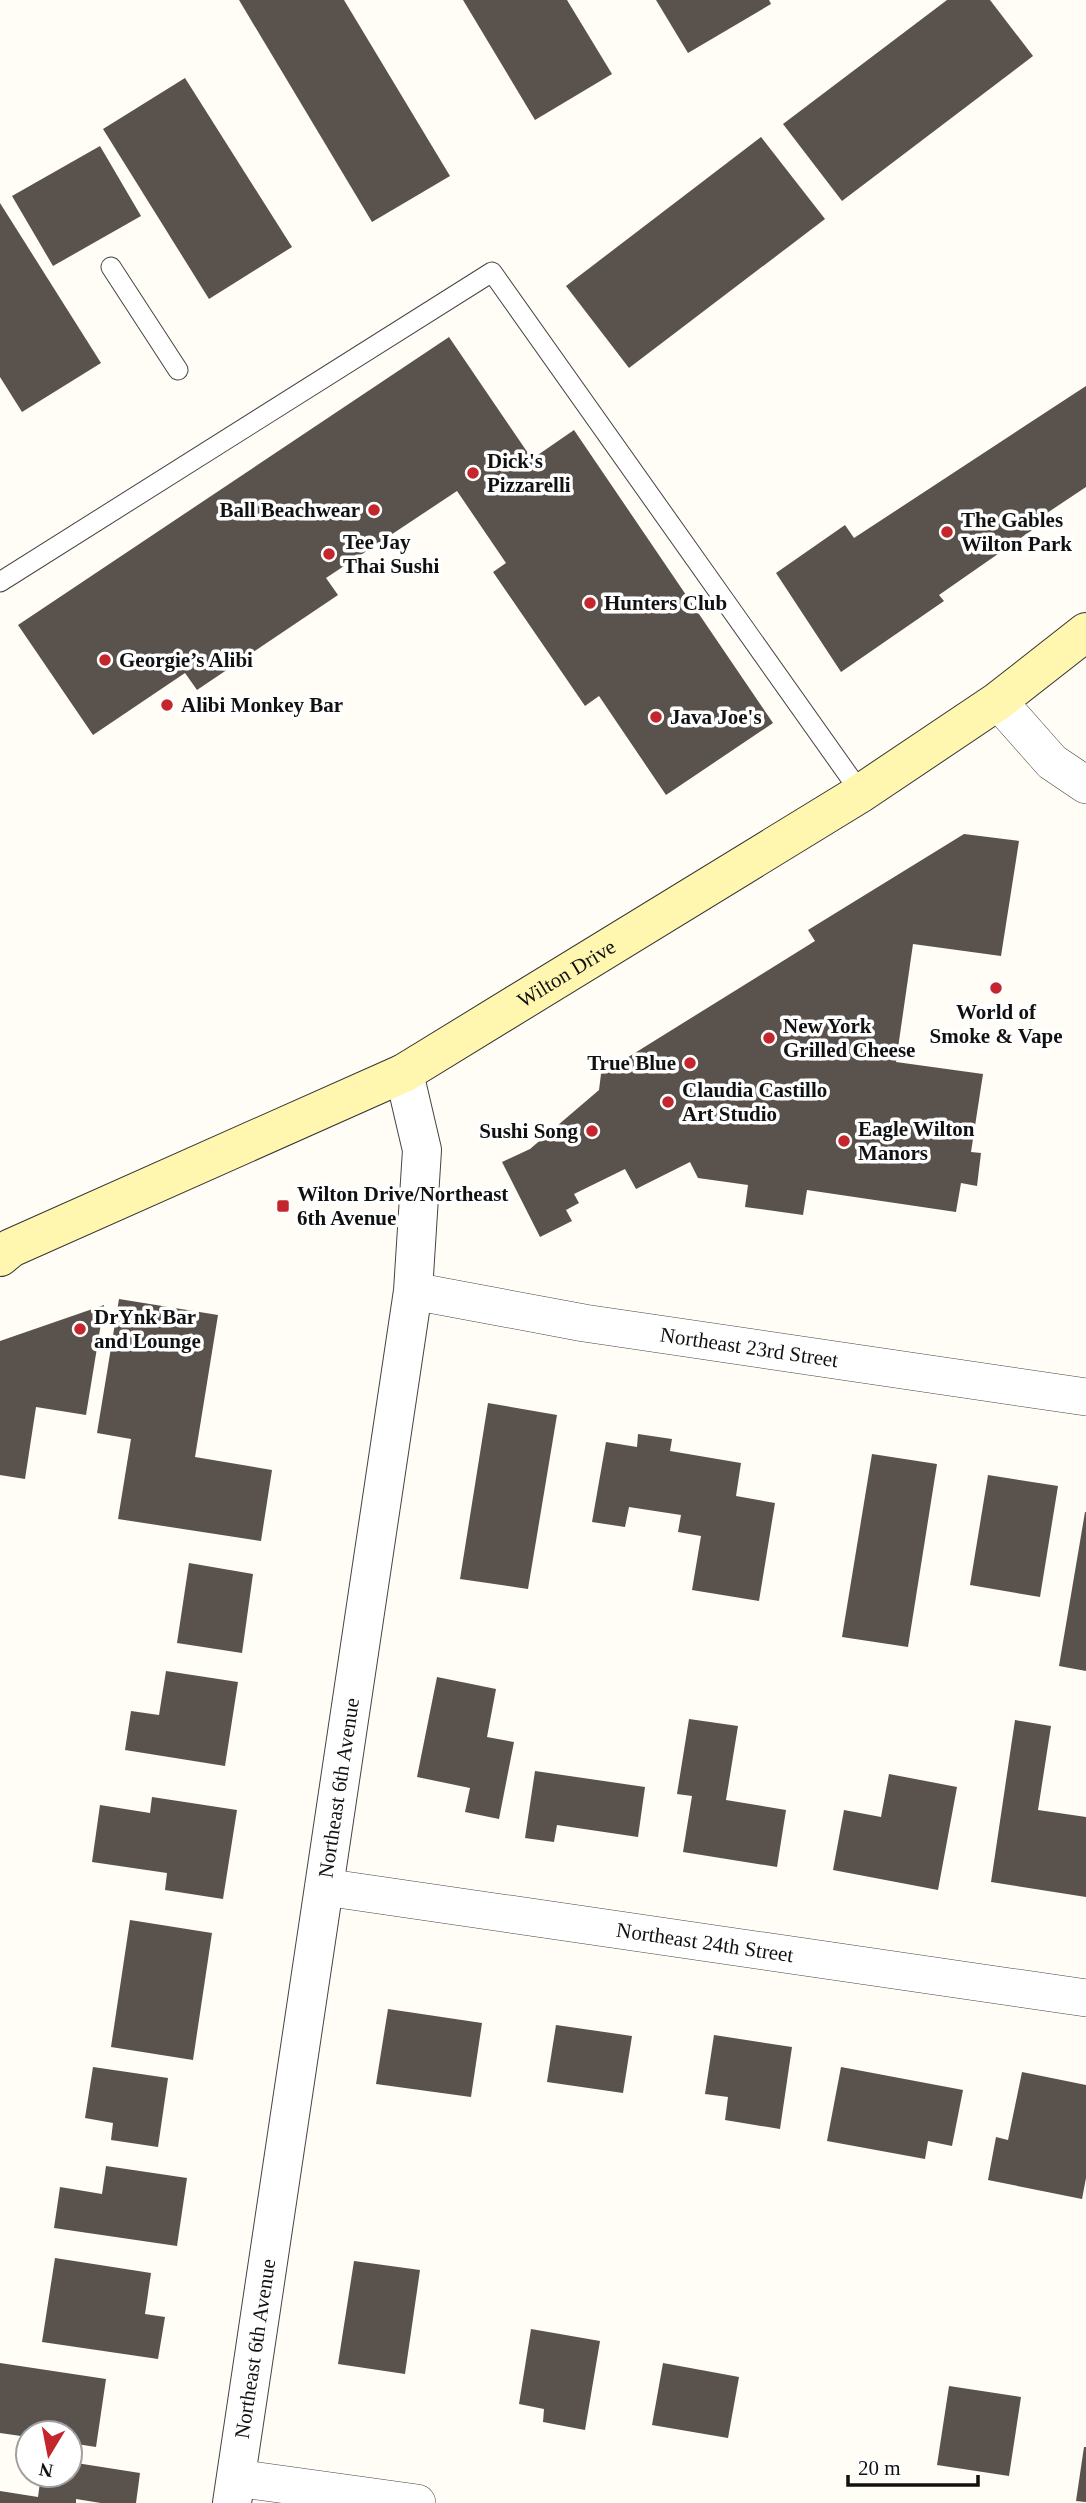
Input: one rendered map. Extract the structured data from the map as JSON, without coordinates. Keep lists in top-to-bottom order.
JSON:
{
  "streets": {
    "main road": ["Wilton Drive"],
    "street": ["Northeast 23rd Street", "Northeast 6th Avenue", "Northeast 24th Street"]
  },
  "crossings": [
    ["Wilton Drive", "Northeast 6th Avenue"],
    ["Northeast 23rd Street", "Northeast 6th Avenue"],
    ["Northeast 6th Avenue", "Northeast 24th Street"]
  ],
  "places": {
    "other": [
      "Dick's Pizzarelli",
      "Ball Beachwear",
      "The Gables Wilton Park",
      "Tee Jay Thai Sushi",
      "Hunters Club",
      "Georgie’s Alibi",
      "Alibi Monkey Bar",
      "Java Joe's",
      "World of Smoke & Vape",
      "New York Grilled Cheese",
      "True Blue",
      "Claudia Castillo Art Studio",
      "Sushi Song",
      "Eagle Wilton Manors",
      "DrYnk Bar and Lounge"
    ],
    "transit": ["Wilton Drive/Northeast 6th Avenue"]
  },
  "scale_bar": "20 m",
  "north": "bottom"
}
